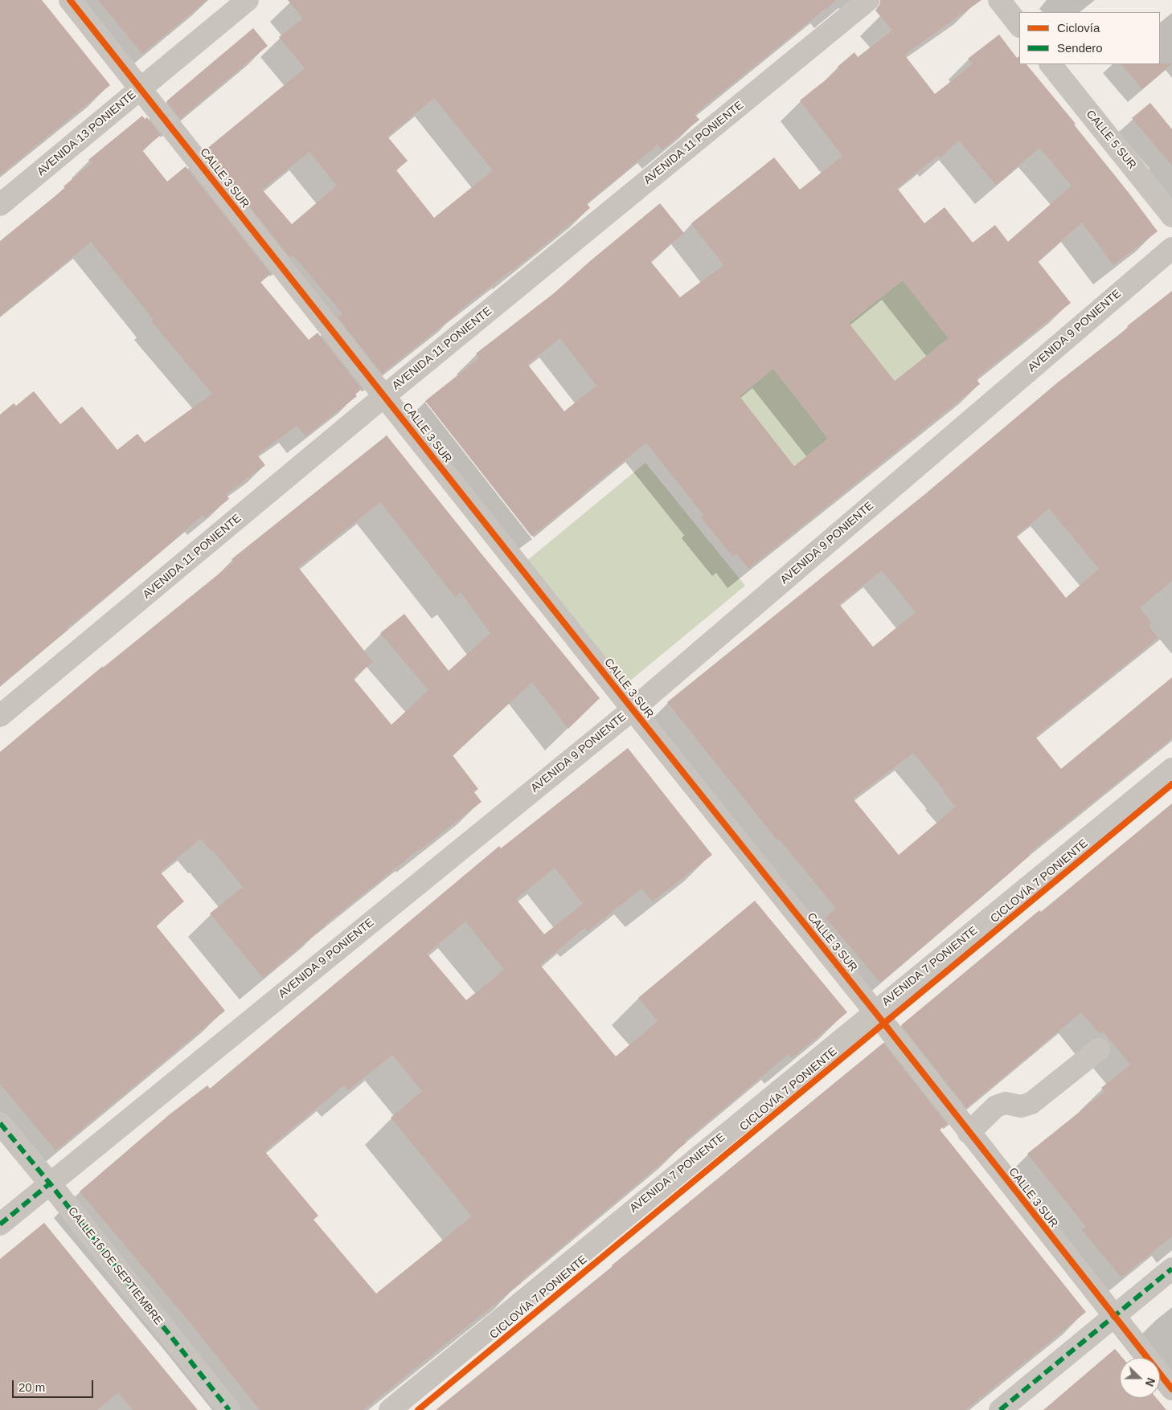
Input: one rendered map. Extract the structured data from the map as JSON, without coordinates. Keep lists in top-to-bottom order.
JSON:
{
  "streets": {
    "street": [
      "AVENIDA 13 PONIENTE",
      "CALLE 5 SUR",
      "AVENIDA 11 PONIENTE",
      "CALLE 3 SUR",
      "AVENIDA 9 PONIENTE",
      "AVENIDA 7 PONIENTE",
      "CALLE 16 DE SEPTIEMBRE"
    ],
    "cycle path": ["CICLOVÍA 7 PONIENTE"]
  },
  "crossings": [
    ["AVENIDA 13 PONIENTE", "CALLE 3 SUR"],
    ["AVENIDA 11 PONIENTE", "CALLE 3 SUR"],
    ["CALLE 3 SUR", "AVENIDA 9 PONIENTE"],
    ["CALLE 3 SUR", "AVENIDA 7 PONIENTE"],
    ["AVENIDA 9 PONIENTE", "CALLE 16 DE SEPTIEMBRE"]
  ],
  "legend": ["Ciclovía", "Sendero"],
  "scale_bar": "20 m",
  "north": "right"
}
